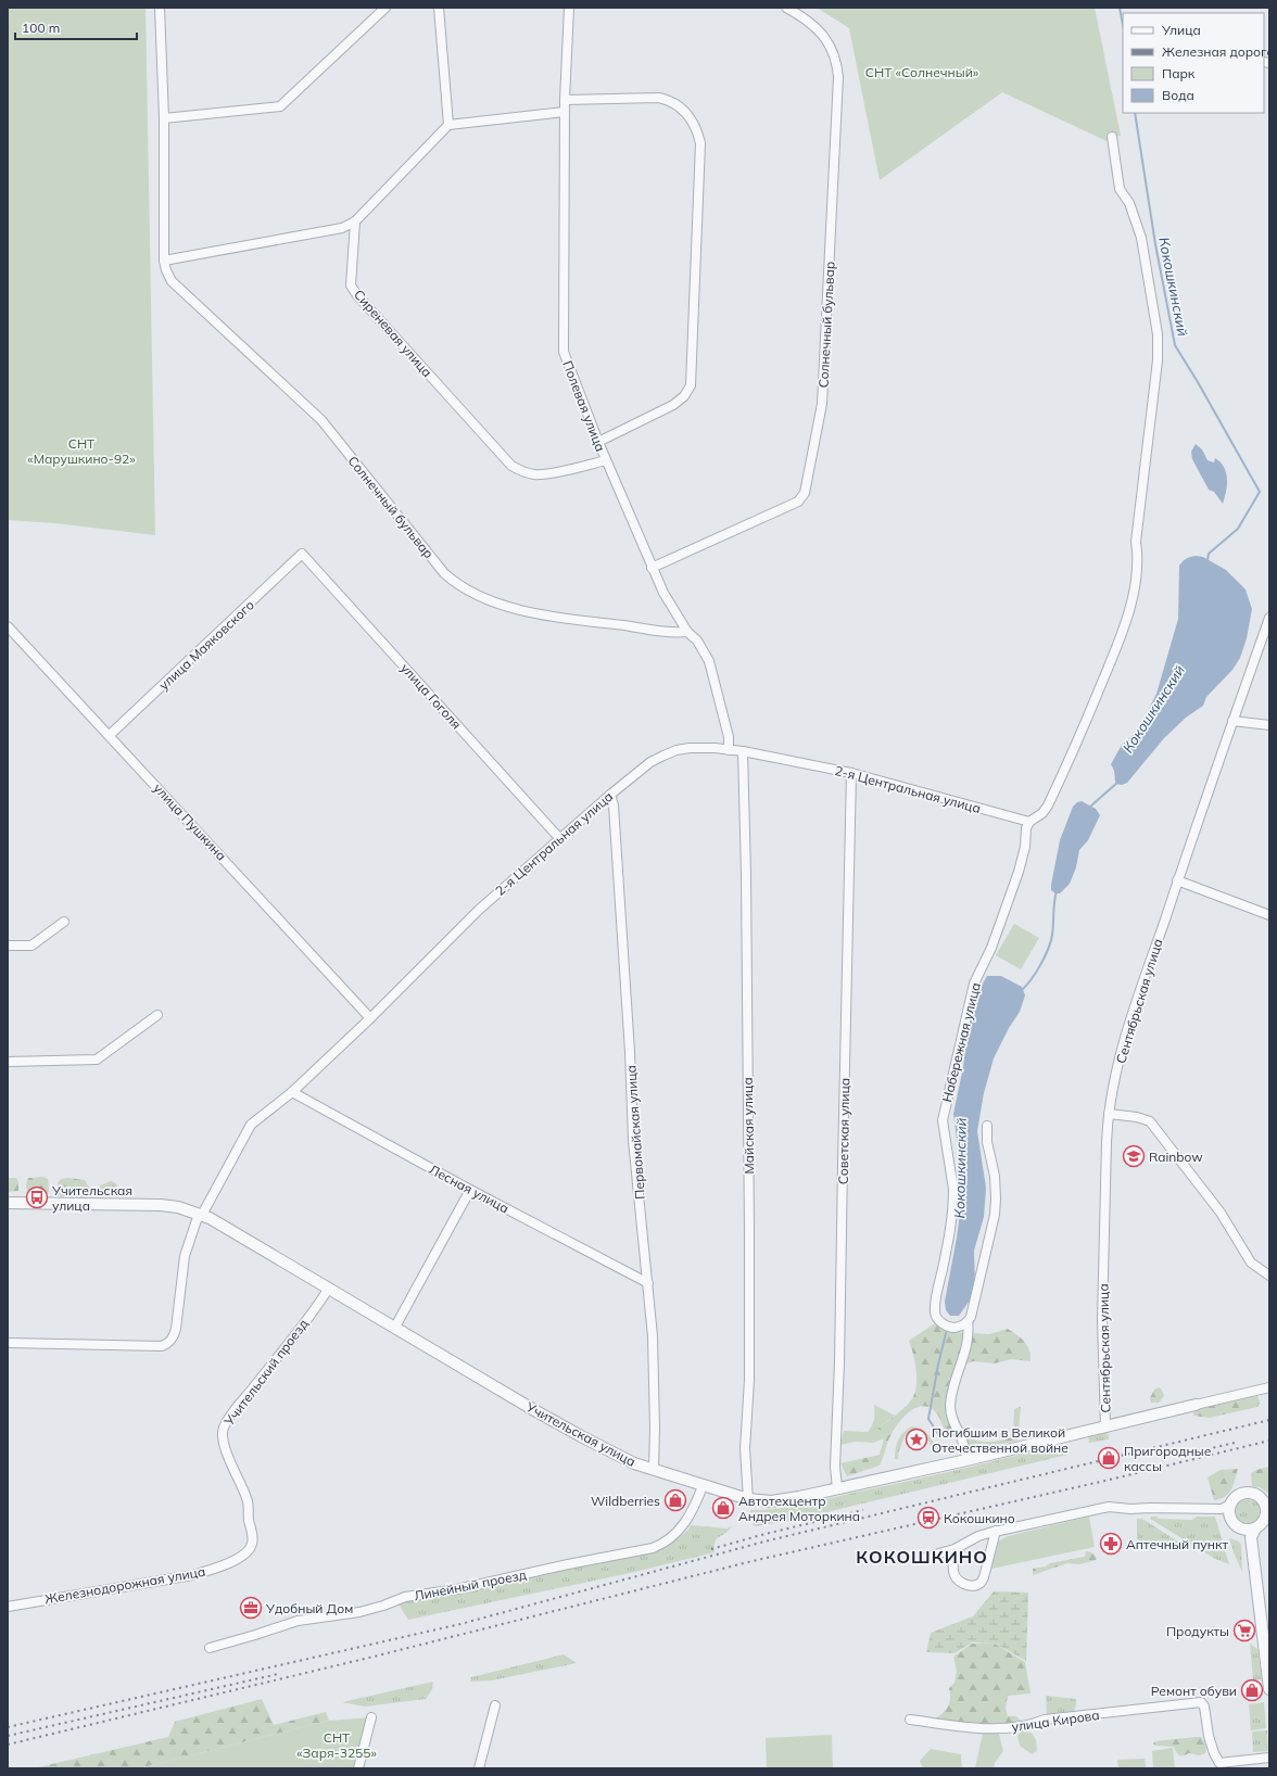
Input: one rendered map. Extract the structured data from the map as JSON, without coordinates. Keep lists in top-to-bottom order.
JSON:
{
  "streets": {
    "street": [
      "Солнечный бульвар",
      "Сиреневая улица",
      "Полевая улица",
      "улица Маяковского",
      "улица Гоголя",
      "2-я Центральная улица",
      "улица Пушкина",
      "Сентябрьская улица",
      "Набережная улица",
      "Майская улица",
      "Советская улица",
      "Первомайская улица",
      "Лесная улица",
      "Учительский проезд",
      "Учительская улица",
      "Железнодорожная улица",
      "Линейный проезд",
      "улица Кирова"
    ]
  },
  "crossings": [
    ["Солнечный бульвар", "Полевая улица"],
    ["Сиреневая улица", "Полевая улица"],
    ["Полевая улица", "2-я Центральная улица"],
    ["улица Маяковского", "улица Гоголя"],
    ["улица Маяковского", "улица Пушкина"],
    ["улица Гоголя", "2-я Центральная улица"],
    ["2-я Центральная улица", "улица Пушкина"],
    ["2-я Центральная улица", "Набережная улица"],
    ["2-я Центральная улица", "Майская улица"],
    ["2-я Центральная улица", "Советская улица"],
    ["2-я Центральная улица", "Первомайская улица"],
    ["2-я Центральная улица", "Лесная улица"],
    ["2-я Центральная улица", "Учительская улица"],
    ["Сентябрьская улица", "Учительская улица"],
    ["Майская улица", "Учительская улица"],
    ["Советская улица", "Учительская улица"],
    ["Первомайская улица", "Лесная улица"],
    ["Первомайская улица", "Учительская улица"],
    ["Учительский проезд", "Учительская улица"],
    ["Учительский проезд", "Железнодорожная улица"],
    ["Учительская улица", "Линейный проезд"]
  ],
  "districts": ["КОКОШКИНО"],
  "water": ["Кокошкинский"],
  "parks": ["СНТ «Солнечный»", "СНТ «Марушкино-92»", "СНТ «Заря-3255»"],
  "places": {
    "school or university": ["Rainbow"],
    "bus stop": ["Учительская улица"],
    "place": ["Погибшим в Великой Отечественной войне"],
    "shop": [
      "Пригородные кассы",
      "Wildberries",
      "Автотехцентр Андрея Моторкина",
      "Ремонт обуви"
    ],
    "station": ["Кокошкино"],
    "pharmacy": ["Аптечный пункт"],
    "office": ["Удобный Дом"],
    "supermarket": ["Продукты"]
  },
  "legend": [
    "Улица",
    "Железная дорога",
    "Парк",
    "Вода"
  ],
  "scale_bar": "100 m"
}
